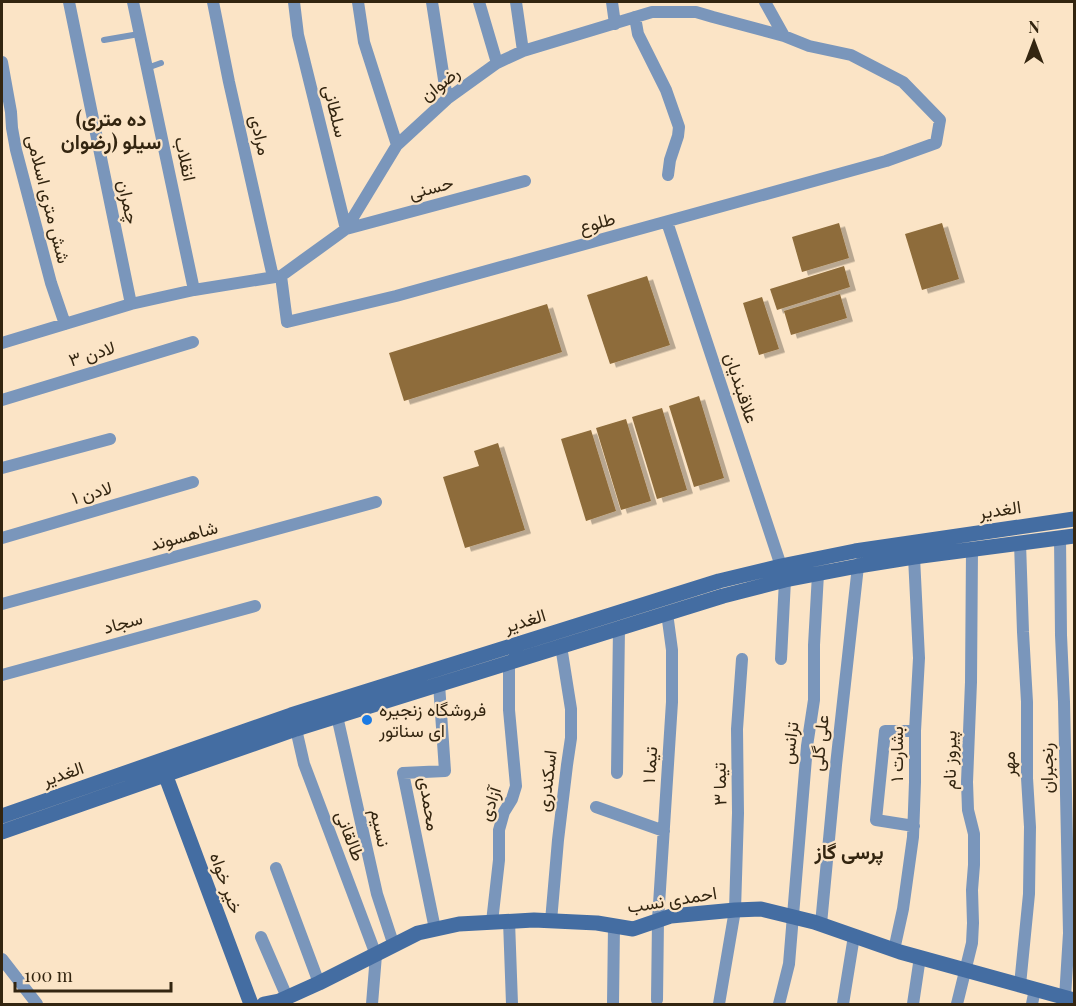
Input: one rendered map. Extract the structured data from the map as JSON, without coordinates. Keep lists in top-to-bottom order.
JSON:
{
  "streets": {
    "main road": ["الغدیر", "خیر خواه", "احمدی نسب"],
    "street": [
      "رضوان",
      "سلطانی",
      "مرادی",
      "انقلاب",
      "حسنی",
      "شش متری اسلامی",
      "چمران",
      "طلوع",
      "لادن ۳",
      "علاقبندیان",
      "لادن ۱",
      "شاهسوند",
      "سجاد",
      "ترانس",
      "علی گلی",
      "بشارت ۱",
      "پیروز نام",
      "مهر",
      "تیما ۱",
      "رنجبران",
      "اسکندری",
      "تیما ۳",
      "محمدی",
      "آزادی",
      "نسیم",
      "طالقانی"
    ]
  },
  "crossings": [
    ["رضوان", "سلطانی"],
    ["رضوان", "مرادی"],
    ["رضوان", "انقلاب"],
    ["رضوان", "حسنی"],
    ["رضوان", "شش متری اسلامی"],
    ["رضوان", "چمران"],
    ["رضوان", "طلوع"],
    ["سلطانی", "حسنی"],
    ["مرادی", "طلوع"],
    ["طلوع", "علاقبندیان"],
    ["علاقبندیان", "الغدیر"],
    ["الغدیر", "ترانس"],
    ["الغدیر", "علی گلی"],
    ["الغدیر", "بشارت ۱"],
    ["الغدیر", "پیروز نام"],
    ["الغدیر", "مهر"],
    ["الغدیر", "تیما ۱"],
    ["الغدیر", "رنجبران"],
    ["الغدیر", "اسکندری"],
    ["الغدیر", "محمدی"],
    ["الغدیر", "آزادی"],
    ["الغدیر", "نسیم"],
    ["الغدیر", "طالقانی"],
    ["الغدیر", "خیر خواه"],
    ["ترانس", "احمدی نسب"],
    ["علی گلی", "احمدی نسب"],
    ["بشارت ۱", "احمدی نسب"],
    ["پیروز نام", "احمدی نسب"],
    ["مهر", "احمدی نسب"],
    ["تیما ۱", "احمدی نسب"],
    ["رنجبران", "احمدی نسب"],
    ["اسکندری", "احمدی نسب"],
    ["تیما ۳", "احمدی نسب"],
    ["محمدی", "احمدی نسب"],
    ["آزادی", "احمدی نسب"],
    ["نسیم", "احمدی نسب"],
    ["طالقانی", "احمدی نسب"]
  ],
  "districts": ["(ده متری سیلو (رضوان", "پرسی گاز"],
  "places": ["فروشگاه زنجیره ای سناتور"],
  "scale_bar": "100 m",
  "north": "top"
}
